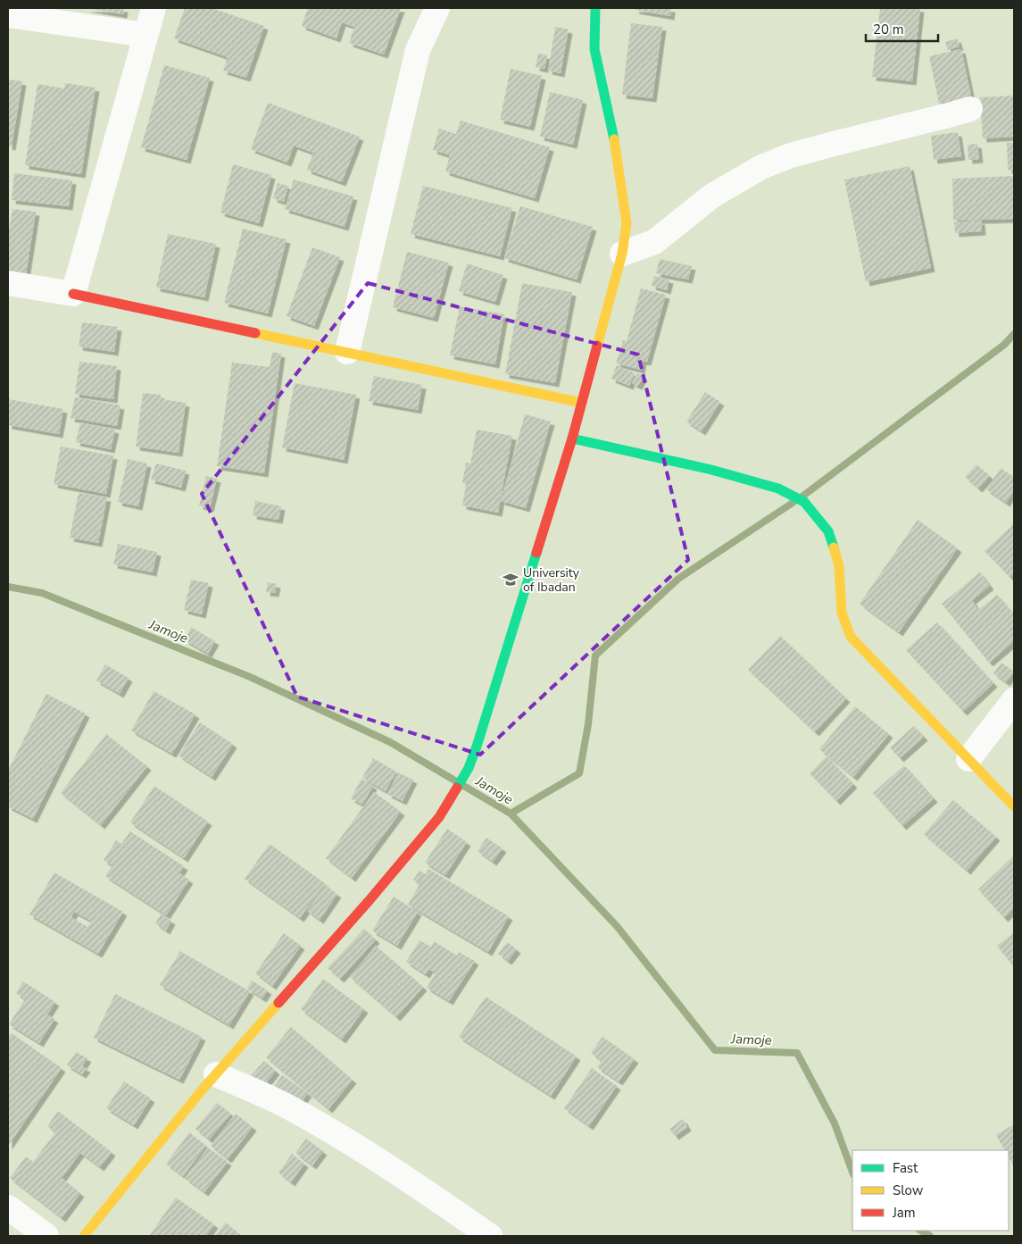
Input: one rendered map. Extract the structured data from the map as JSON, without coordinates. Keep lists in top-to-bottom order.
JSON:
{
  "water": ["Jamoje"],
  "places": {
    "school or university": ["University of Ibadan"]
  },
  "legend": ["Fast", "Slow", "Jam"],
  "scale_bar": "20 m"
}
